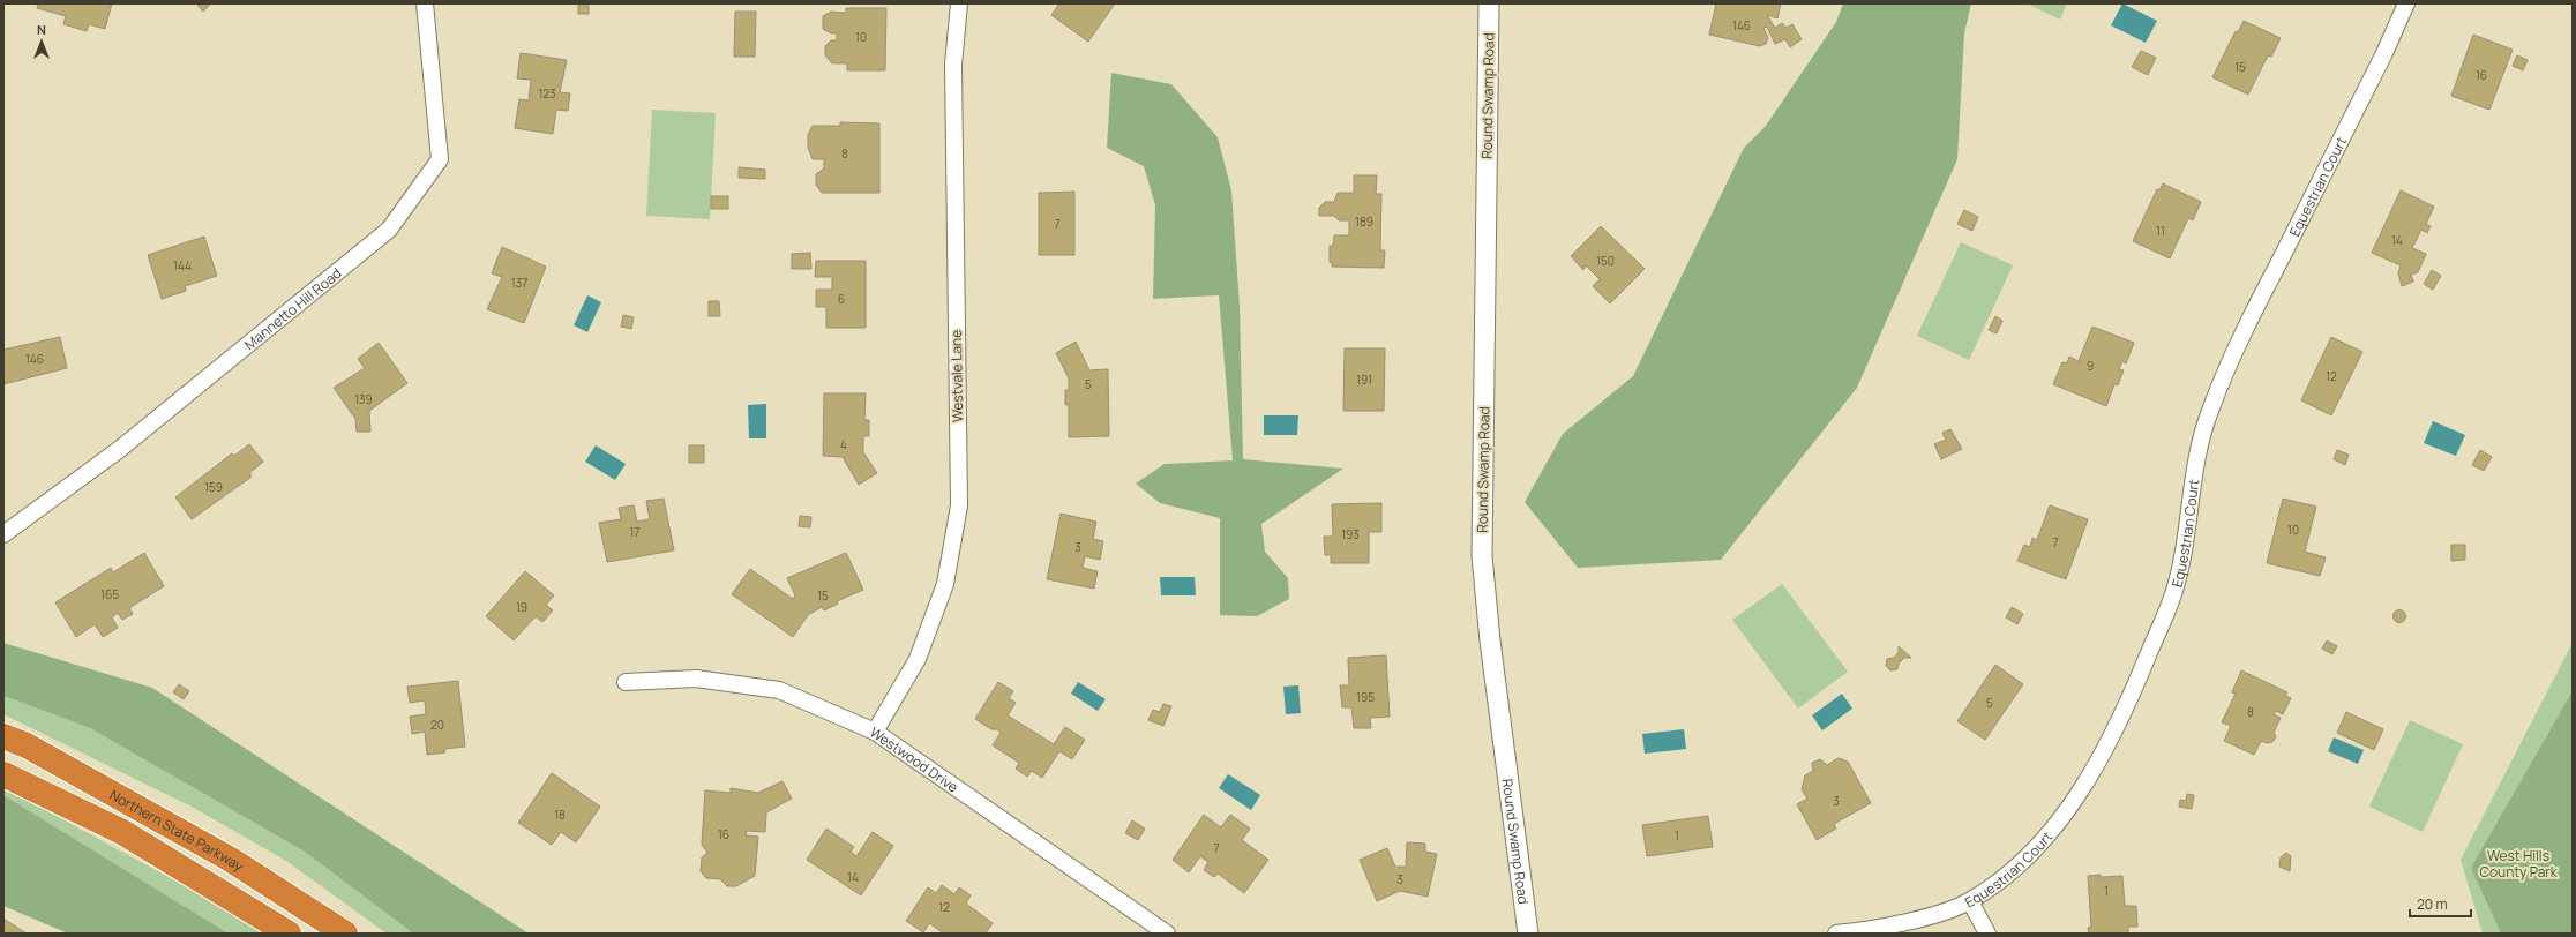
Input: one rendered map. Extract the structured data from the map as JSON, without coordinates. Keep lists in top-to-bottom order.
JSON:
{
  "streets": {
    "highway": ["Northern State Parkway"],
    "street": [
      "Round Swamp Road",
      "Equestrian Court",
      "Mannetto Hill Road",
      "Westvale Lane",
      "Westwood Drive"
    ]
  },
  "crossings": [
    ["Westvale Lane", "Westwood Drive"]
  ],
  "parks": ["West Hills County Park"],
  "house_numbers": [
    "146",
    "10",
    "15",
    "16",
    "123",
    "8",
    "189",
    "7",
    "11",
    "14",
    "150",
    "144",
    "137",
    "6",
    "146",
    "9",
    "12",
    "191",
    "5",
    "139",
    "4",
    "159",
    "10",
    "17",
    "193",
    "7",
    "3",
    "165",
    "15",
    "19",
    "195",
    "5",
    "8",
    "20",
    "3",
    "18",
    "16",
    "1",
    "7",
    "14",
    "3",
    "1",
    "12"
  ],
  "scale_bar": "20 m",
  "north": "top"
}
